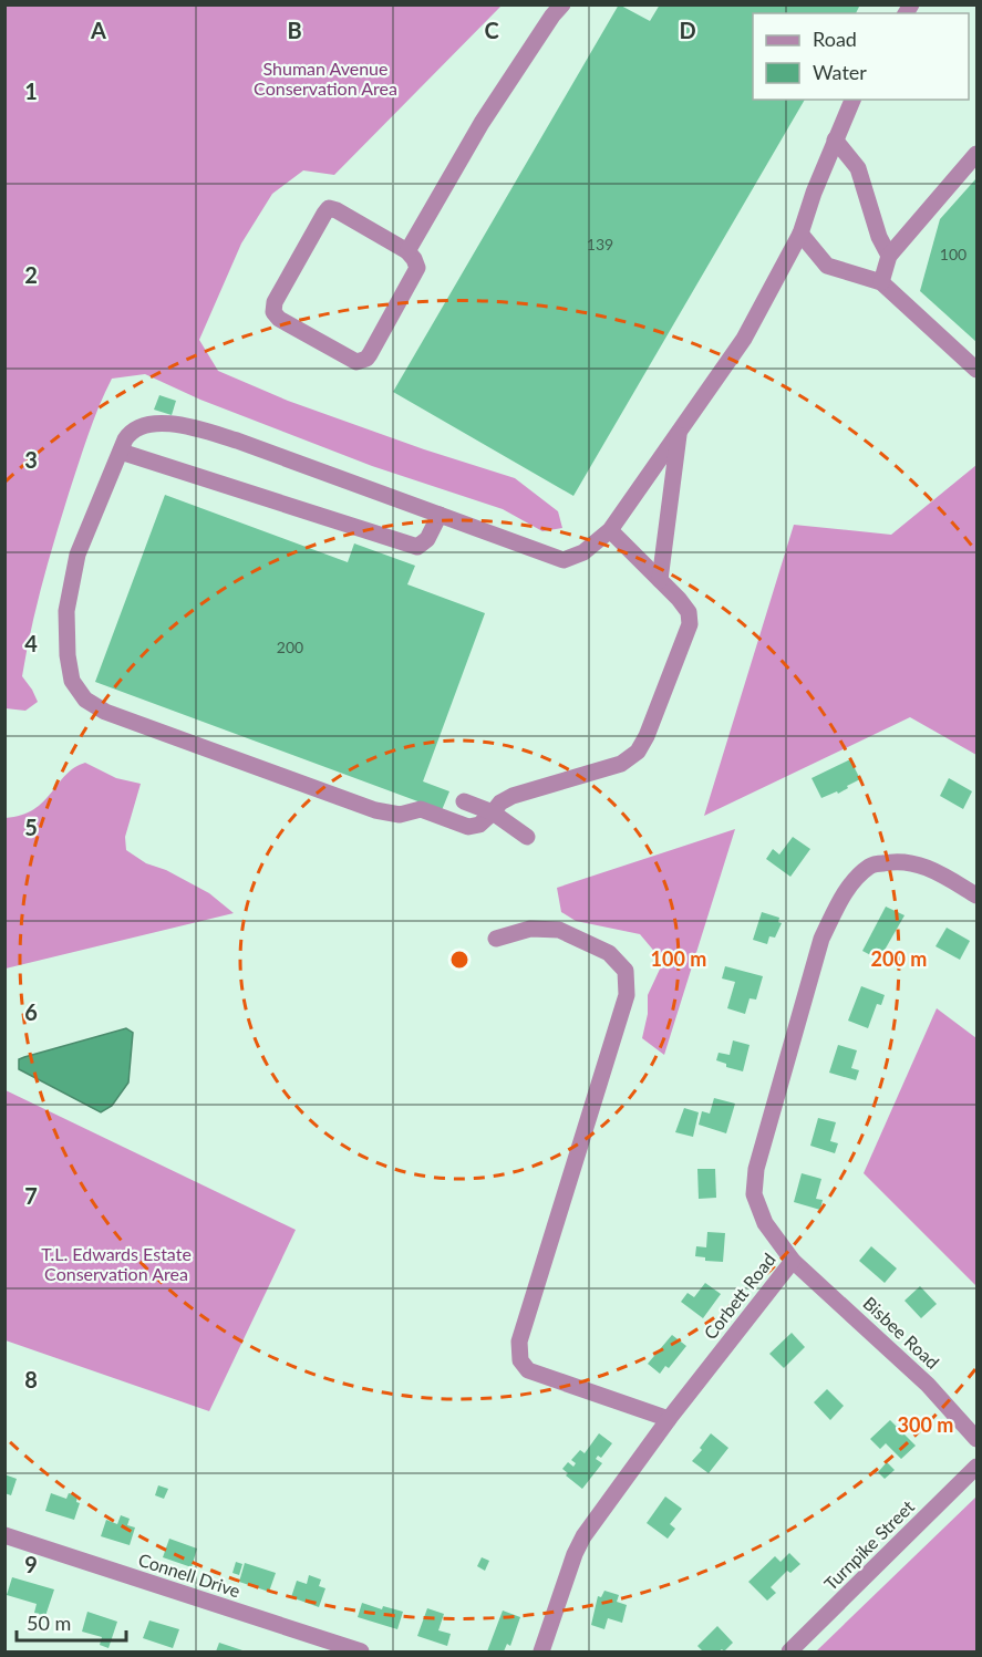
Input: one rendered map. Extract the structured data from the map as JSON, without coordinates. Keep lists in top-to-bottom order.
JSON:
{
  "streets": {
    "street": [
      "Corbett Road",
      "Bisbee Road",
      "Turnpike Street",
      "Connell Drive"
    ]
  },
  "crossings": [
    ["Corbett Road", "Bisbee Road"]
  ],
  "parks": ["Shuman Avenue Conservation Area", "T.L. Edwards Estate Conservation Area"],
  "house_numbers": ["139", "100", "200"],
  "legend": ["Road", "Water"],
  "scale_bar": "50 m",
  "grid": {
    "columns": [
      "A",
      "B",
      "C",
      "D"
    ],
    "rows": [
      "1",
      "2",
      "3",
      "4",
      "5",
      "6",
      "7",
      "8",
      "9"
    ]
  },
  "rings": ["100 m", "200 m", "300 m"]
}
